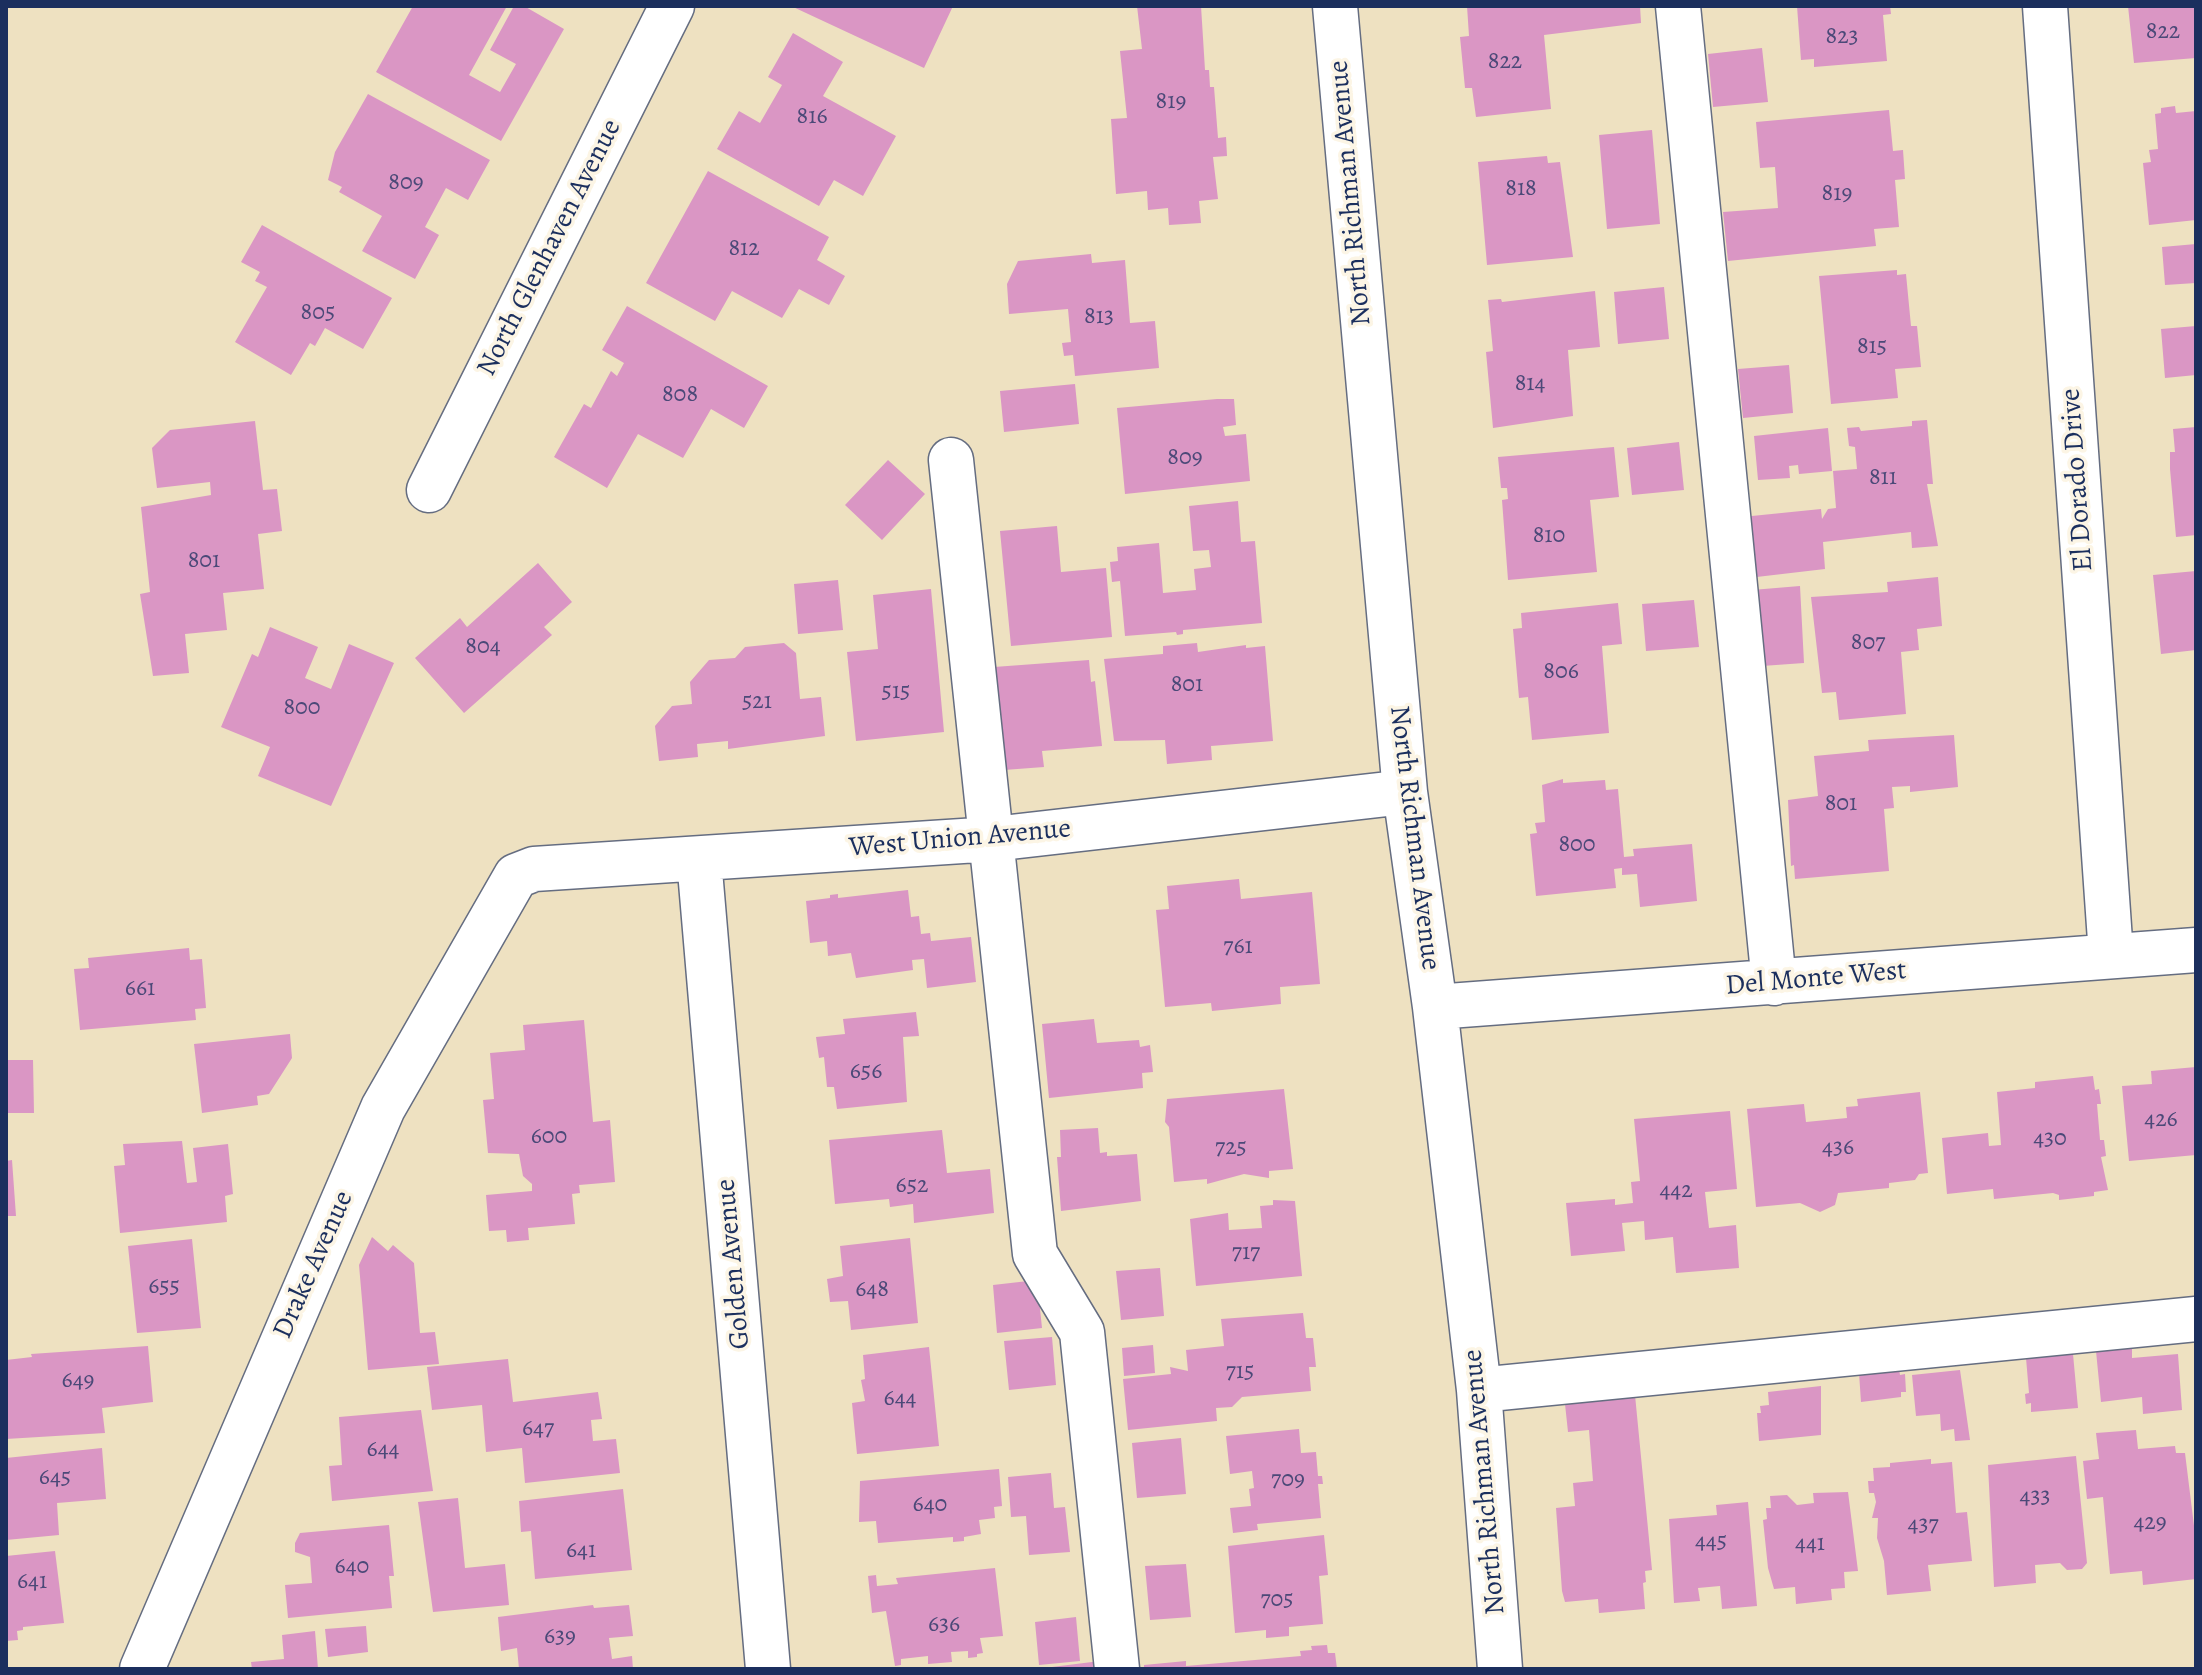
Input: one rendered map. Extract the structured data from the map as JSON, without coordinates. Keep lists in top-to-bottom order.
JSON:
{
  "streets": {
    "street": [
      "North Richman Avenue",
      "North Glenhaven Avenue",
      "El Dorado Drive",
      "West Union Avenue",
      "Del Monte West",
      "Golden Avenue",
      "Drake Avenue"
    ]
  },
  "crossings": [
    ["North Richman Avenue", "West Union Avenue"],
    ["North Richman Avenue", "Del Monte West"],
    ["El Dorado Drive", "Del Monte West"],
    ["West Union Avenue", "Golden Avenue"],
    ["West Union Avenue", "Drake Avenue"]
  ],
  "house_numbers": [
    "822",
    "823",
    "822",
    "819",
    "816",
    "809",
    "818",
    "819",
    "812",
    "805",
    "813",
    "815",
    "814",
    "808",
    "809",
    "811",
    "810",
    "801",
    "807",
    "804",
    "806",
    "801",
    "515",
    "521",
    "800",
    "801",
    "800",
    "761",
    "661",
    "656",
    "426",
    "600",
    "430",
    "725",
    "436",
    "652",
    "442",
    "717",
    "655",
    "648",
    "715",
    "649",
    "644",
    "647",
    "644",
    "645",
    "709",
    "433",
    "640",
    "429",
    "437",
    "445",
    "441",
    "641",
    "640",
    "641",
    "705",
    "636",
    "639"
  ]
}
